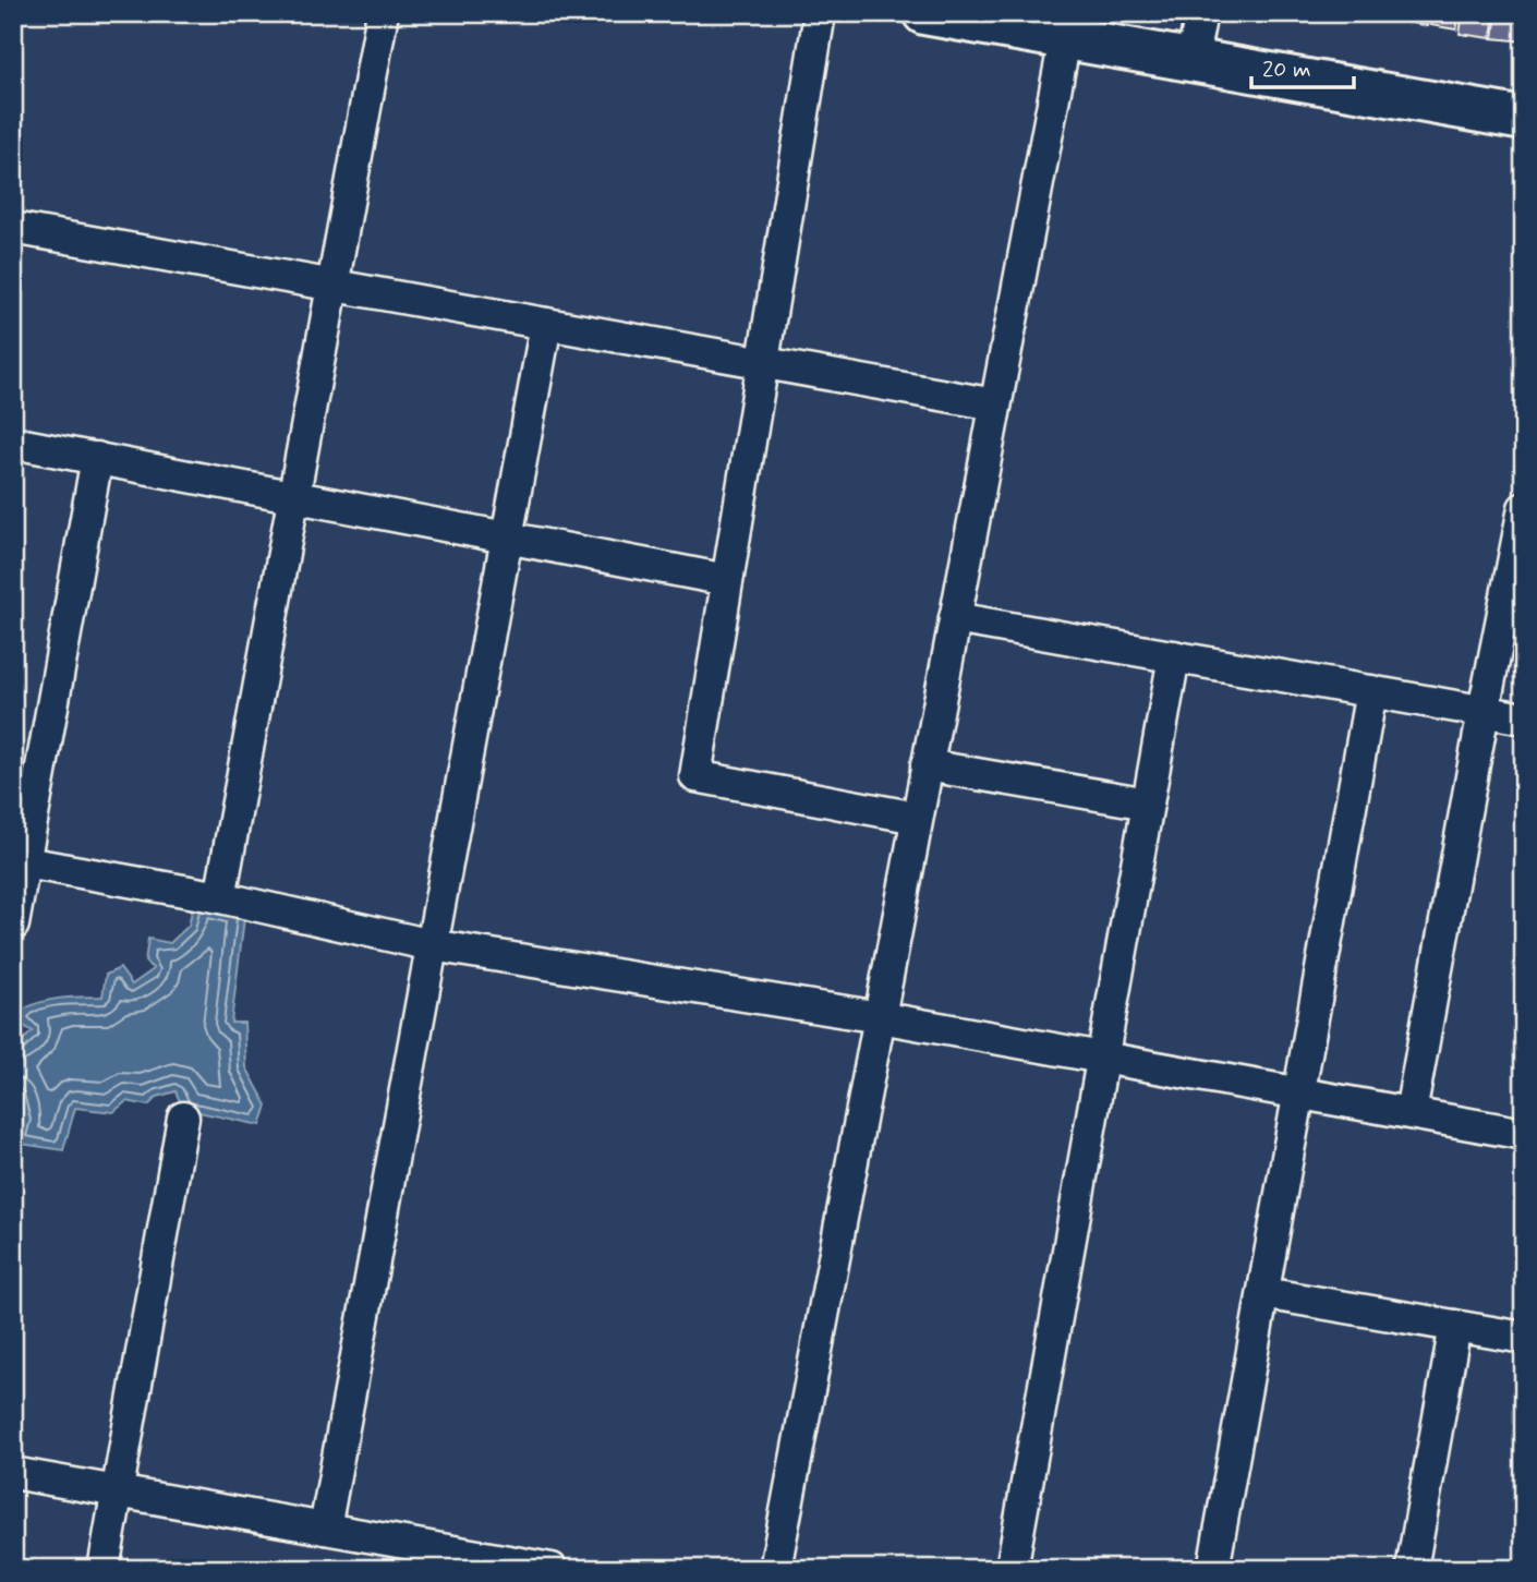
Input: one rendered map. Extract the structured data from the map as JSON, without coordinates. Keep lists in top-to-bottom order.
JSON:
{
  "scale_bar": "20 m"
}
